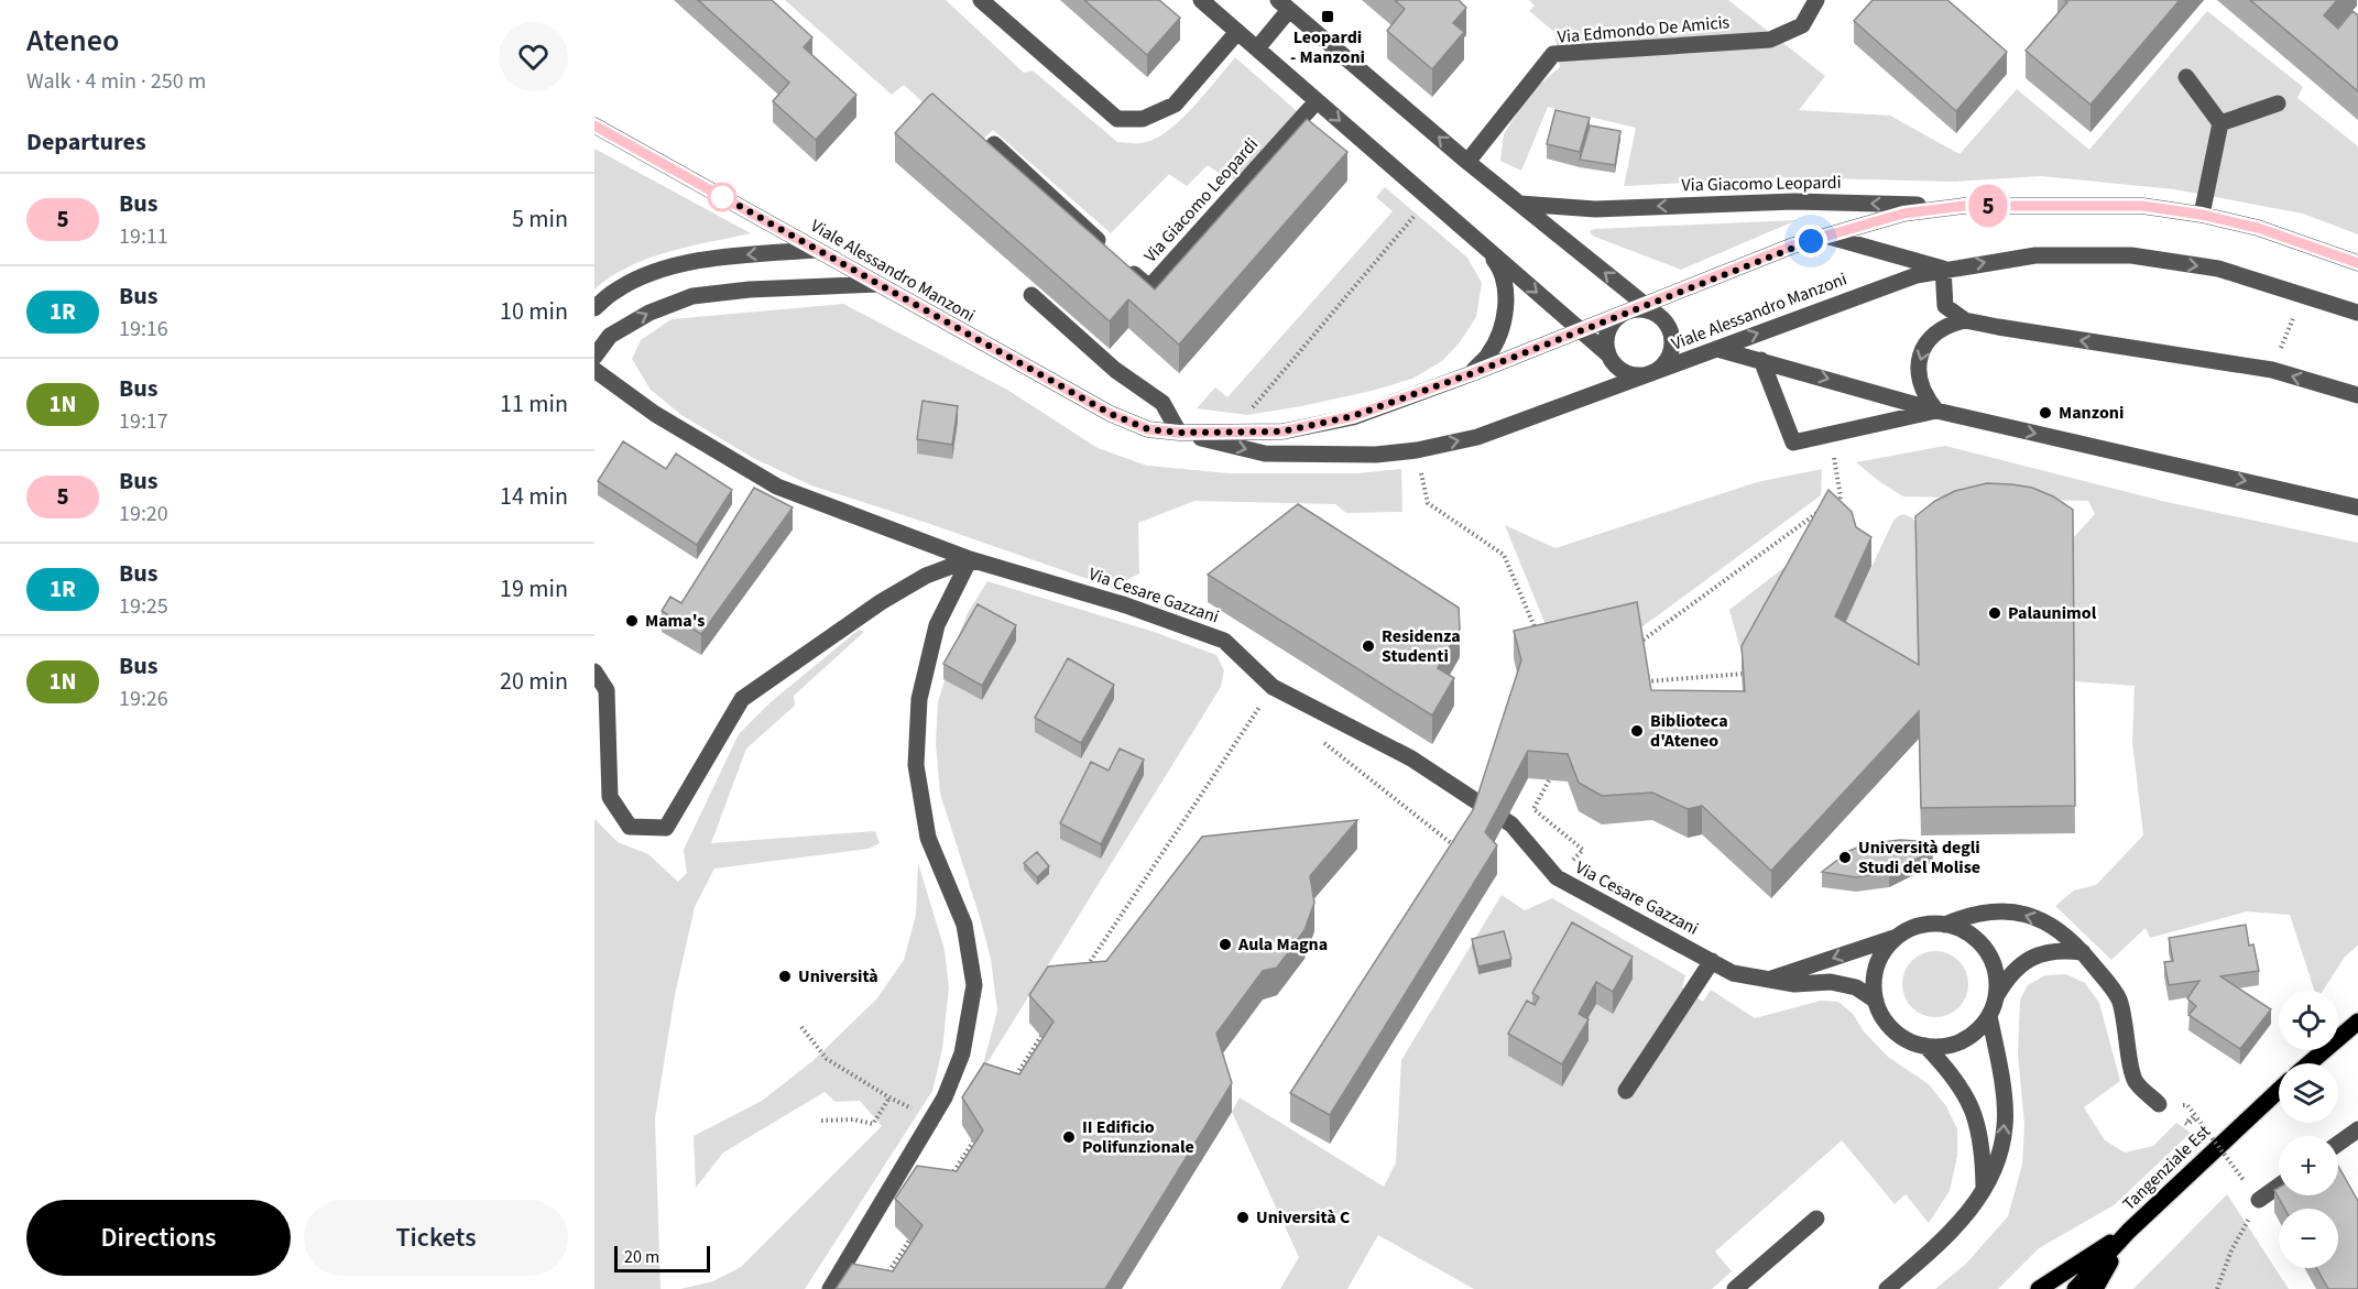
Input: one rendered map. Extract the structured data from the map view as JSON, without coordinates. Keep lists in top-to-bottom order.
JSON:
{
  "streets": {
    "main road": ["Tangenziale Est"],
    "street": [
      "Via Edmondo De Amicis",
      "Via Giacomo Leopardi",
      "Viale Alessandro Manzoni",
      "Via Cesare Gazzani"
    ]
  },
  "crossings": [
    ["Via Giacomo Leopardi", "Viale Alessandro Manzoni"]
  ],
  "places": {
    "transit": ["Leopardi - Manzoni"],
    "other": [
      "Manzoni",
      "Palaunimol",
      "Mama's",
      "Residenza Studenti",
      "Biblioteca d'Ateneo",
      "Università degli Studi del Molise",
      "Aula Magna",
      "Università",
      "II Edificio Polifunzionale",
      "Università C"
    ]
  },
  "lines": ["bus line 5"],
  "scale_bar": "20 m",
  "page": {
    "heading": [
      ["Ateneo", "Walk · 4 min · 250 m"],
      "Departures"
    ],
    "on_map": "5",
    "list": [
      {
        "mark": "5",
        "name": "Bus",
        "note": "19:11",
        "value": "5 min"
      },
      {
        "mark": "1R",
        "name": "Bus",
        "note": "19:16",
        "value": "10 min"
      },
      {
        "mark": "1N",
        "name": "Bus",
        "note": "19:17",
        "value": "11 min"
      },
      {
        "mark": "5",
        "name": "Bus",
        "note": "19:20",
        "value": "14 min"
      },
      {
        "mark": "1R",
        "name": "Bus",
        "note": "19:25",
        "value": "19 min"
      },
      {
        "mark": "1N",
        "name": "Bus",
        "note": "19:26",
        "value": "20 min"
      }
    ],
    "map_buttons": ["+", "−"],
    "buttons": ["Directions", "Tickets"],
    "scale": "20 m"
  }
}
